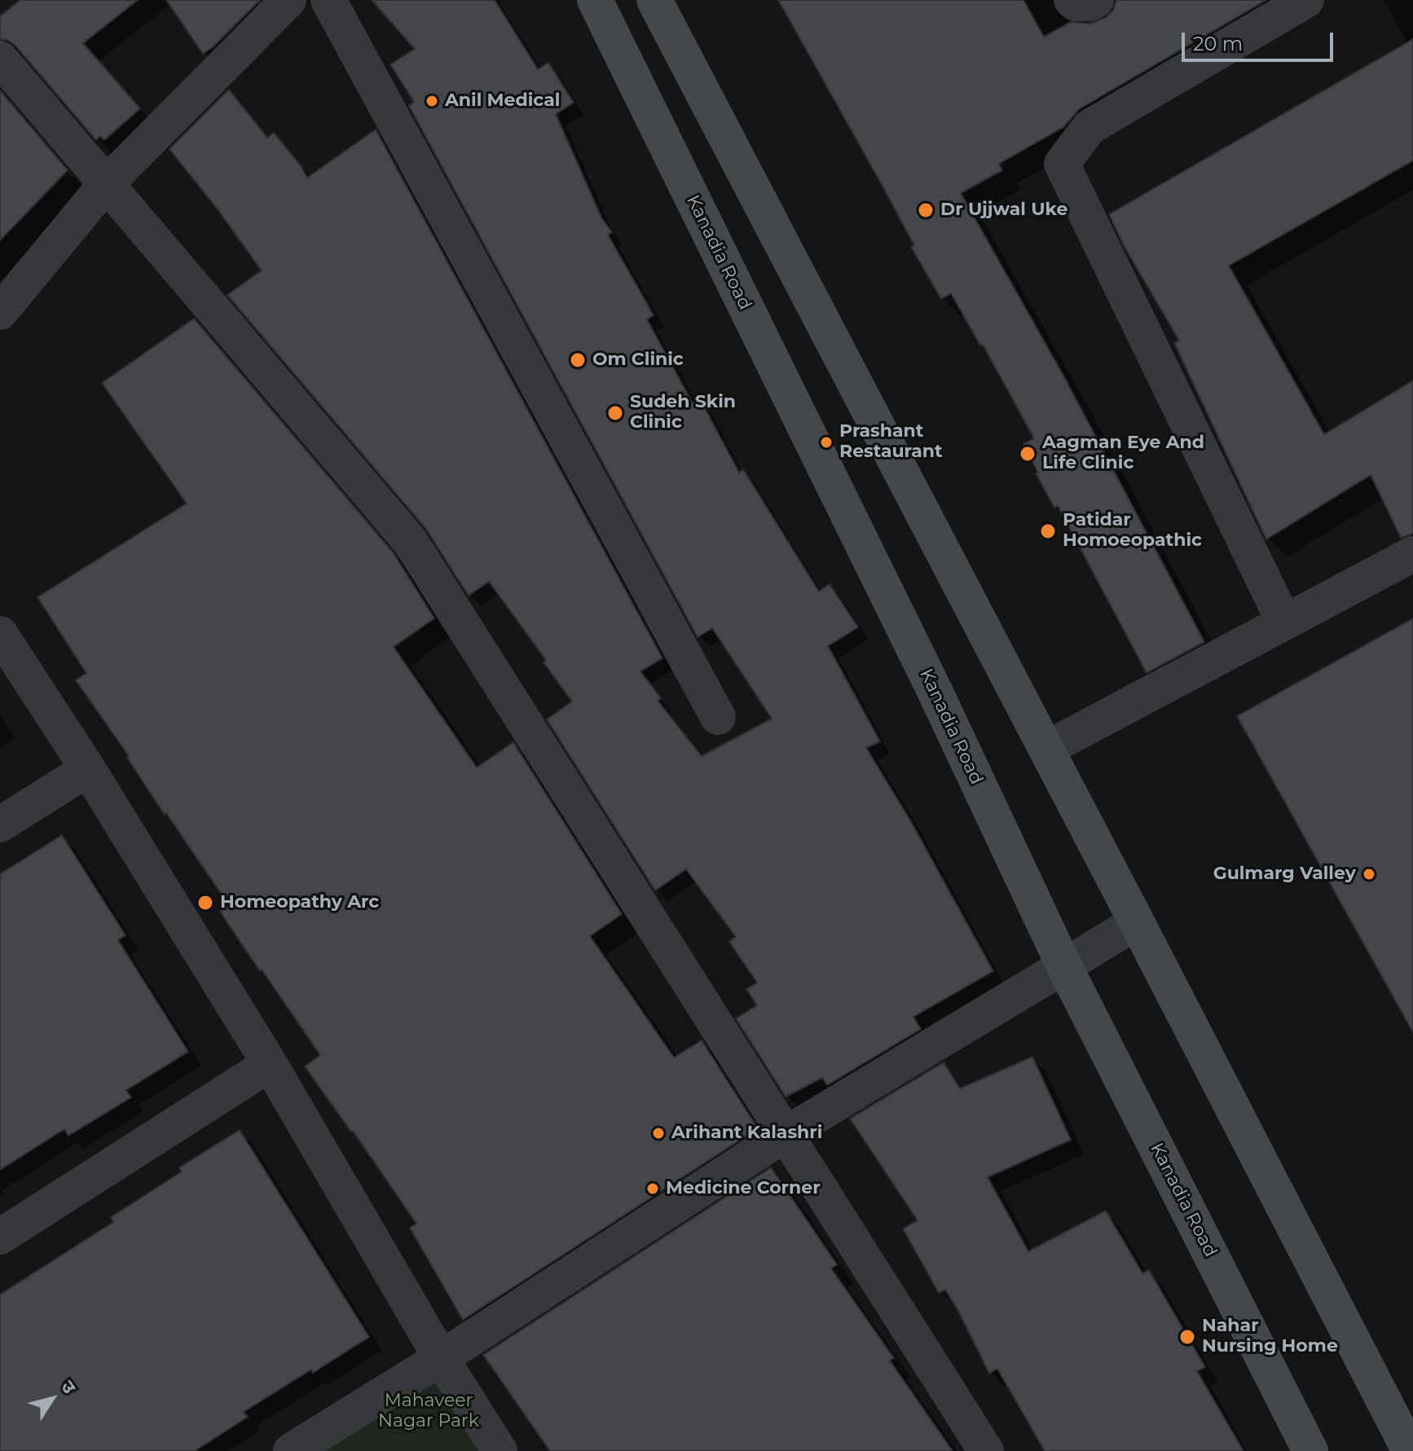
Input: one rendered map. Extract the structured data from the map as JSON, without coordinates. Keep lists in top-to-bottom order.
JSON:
{
  "streets": {
    "main road": ["Kanadia Road"]
  },
  "parks": ["Mahaveer Nagar Park"],
  "places": [
    "Anil Medical",
    "Dr Ujjwal Uke",
    "Om Clinic",
    "Sudeh Skin Clinic",
    "Prashant Restaurant",
    "Aagman Eye And Life Clinic",
    "Patidar Homoeopathic",
    "Gulmarg Valley",
    "Homeopathy Arc",
    "Arihant Kalashri",
    "Medicine Corner",
    "Nahar Nursing Home"
  ],
  "scale_bar": "20 m",
  "north": "top right"
}
